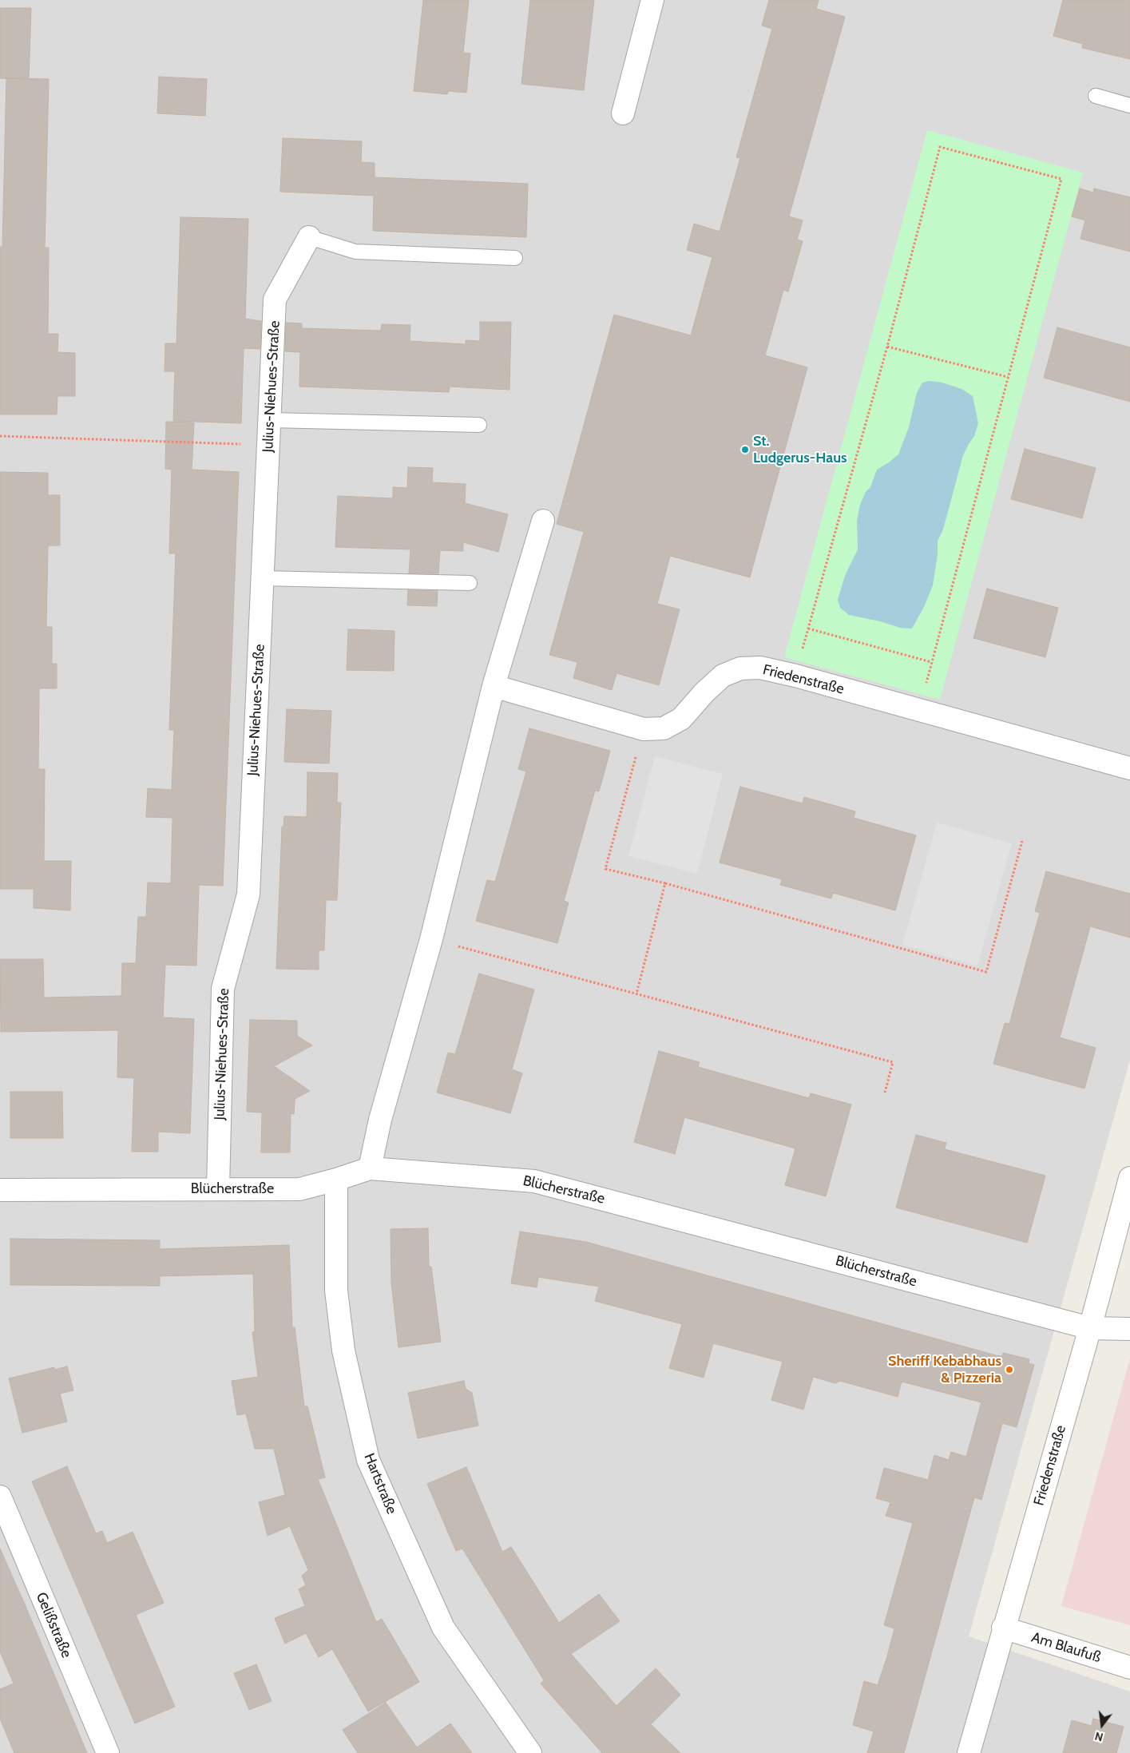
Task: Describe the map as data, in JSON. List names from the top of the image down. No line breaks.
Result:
{"streets":{"street":["Julius-Niehues-Straße","Friedenstraße","Blücherstraße","Hartstraße","Gelißstraße","Am Blaufuß"]},"crossings":[["Julius-Niehues-Straße","Blücherstraße"],["Friedenstraße","Blücherstraße"],["Friedenstraße","Am Blaufuß"],["Blücherstraße","Hartstraße"]],"places":["St. Ludgerus-Haus","Sheriff Kebabhaus & Pizzeria"],"north":"bottom"}
